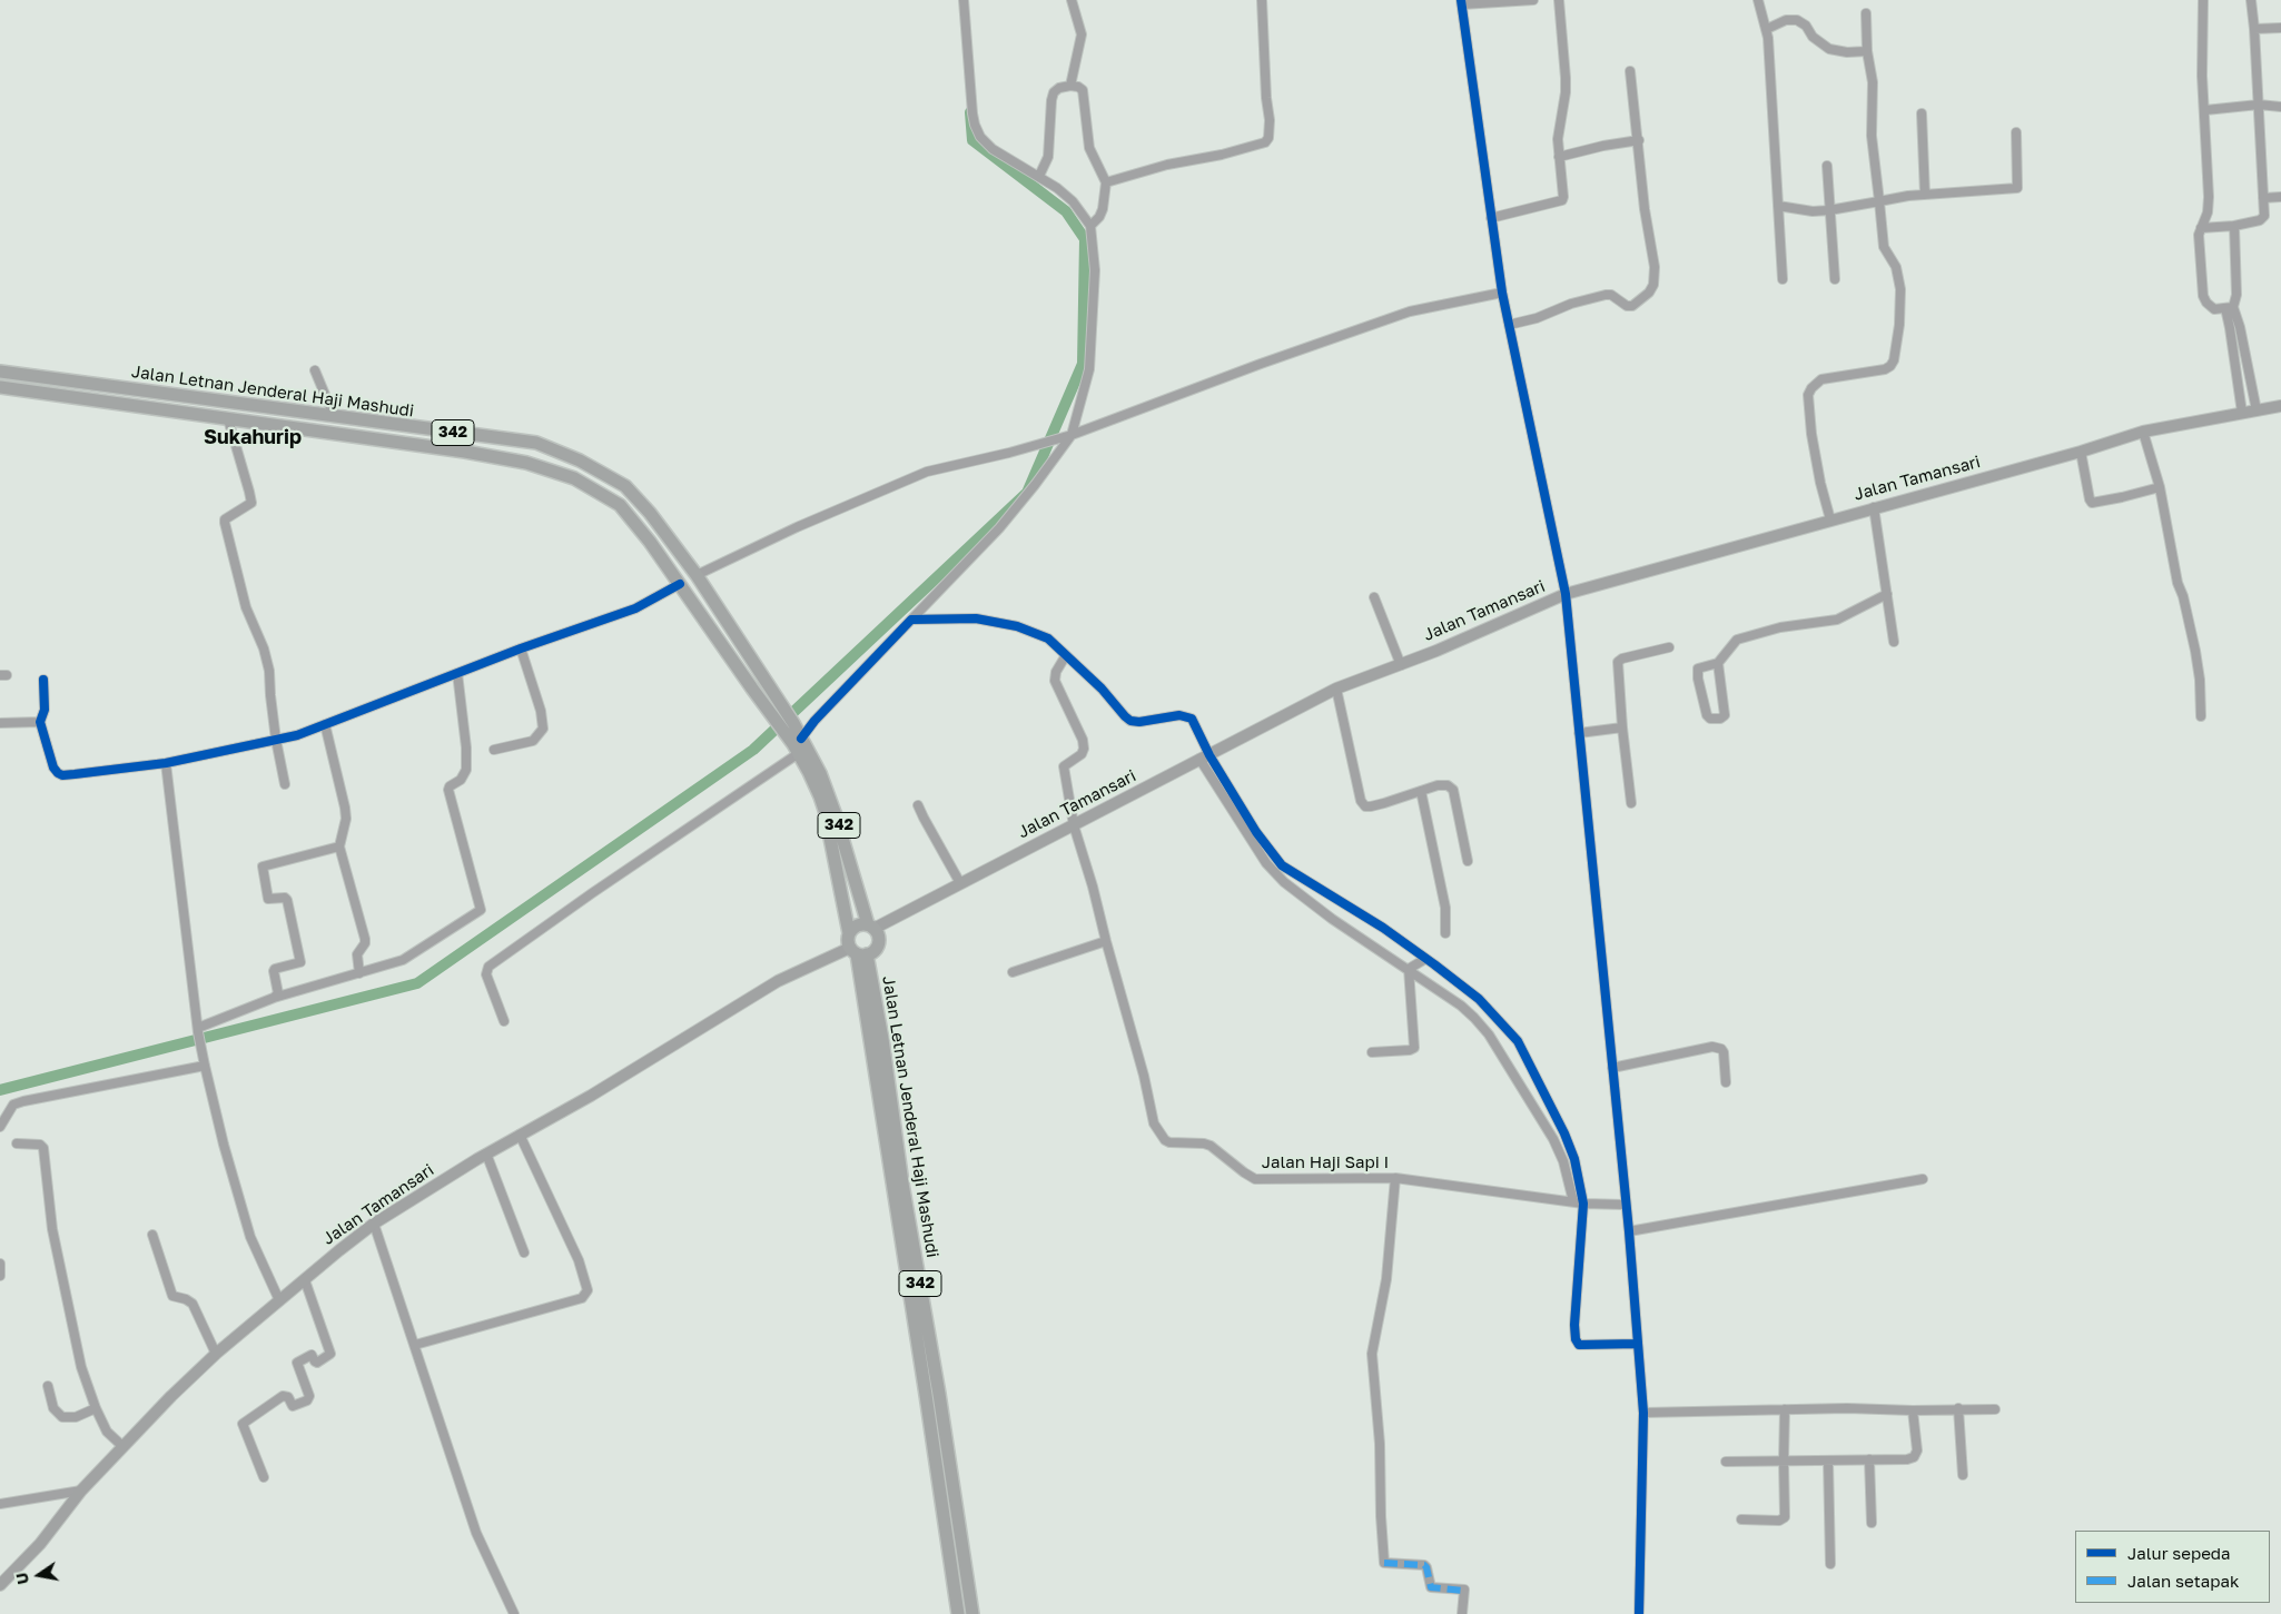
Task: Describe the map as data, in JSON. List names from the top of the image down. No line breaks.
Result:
{"streets":{"main road":["Jalan Letnan Jenderal Haji Mashudi","342","Jalan Tamansari"],"street":["Jalan Haji Sapi I"]},"crossings":[["Jalan Letnan Jenderal Haji Mashudi","Jalan Tamansari"],["Jalan Tamansari","Jalan Haji Sapi I"]],"districts":["Sukahurip"],"legend":["Jalur sepeda","Jalan setapak"],"north":"left"}
